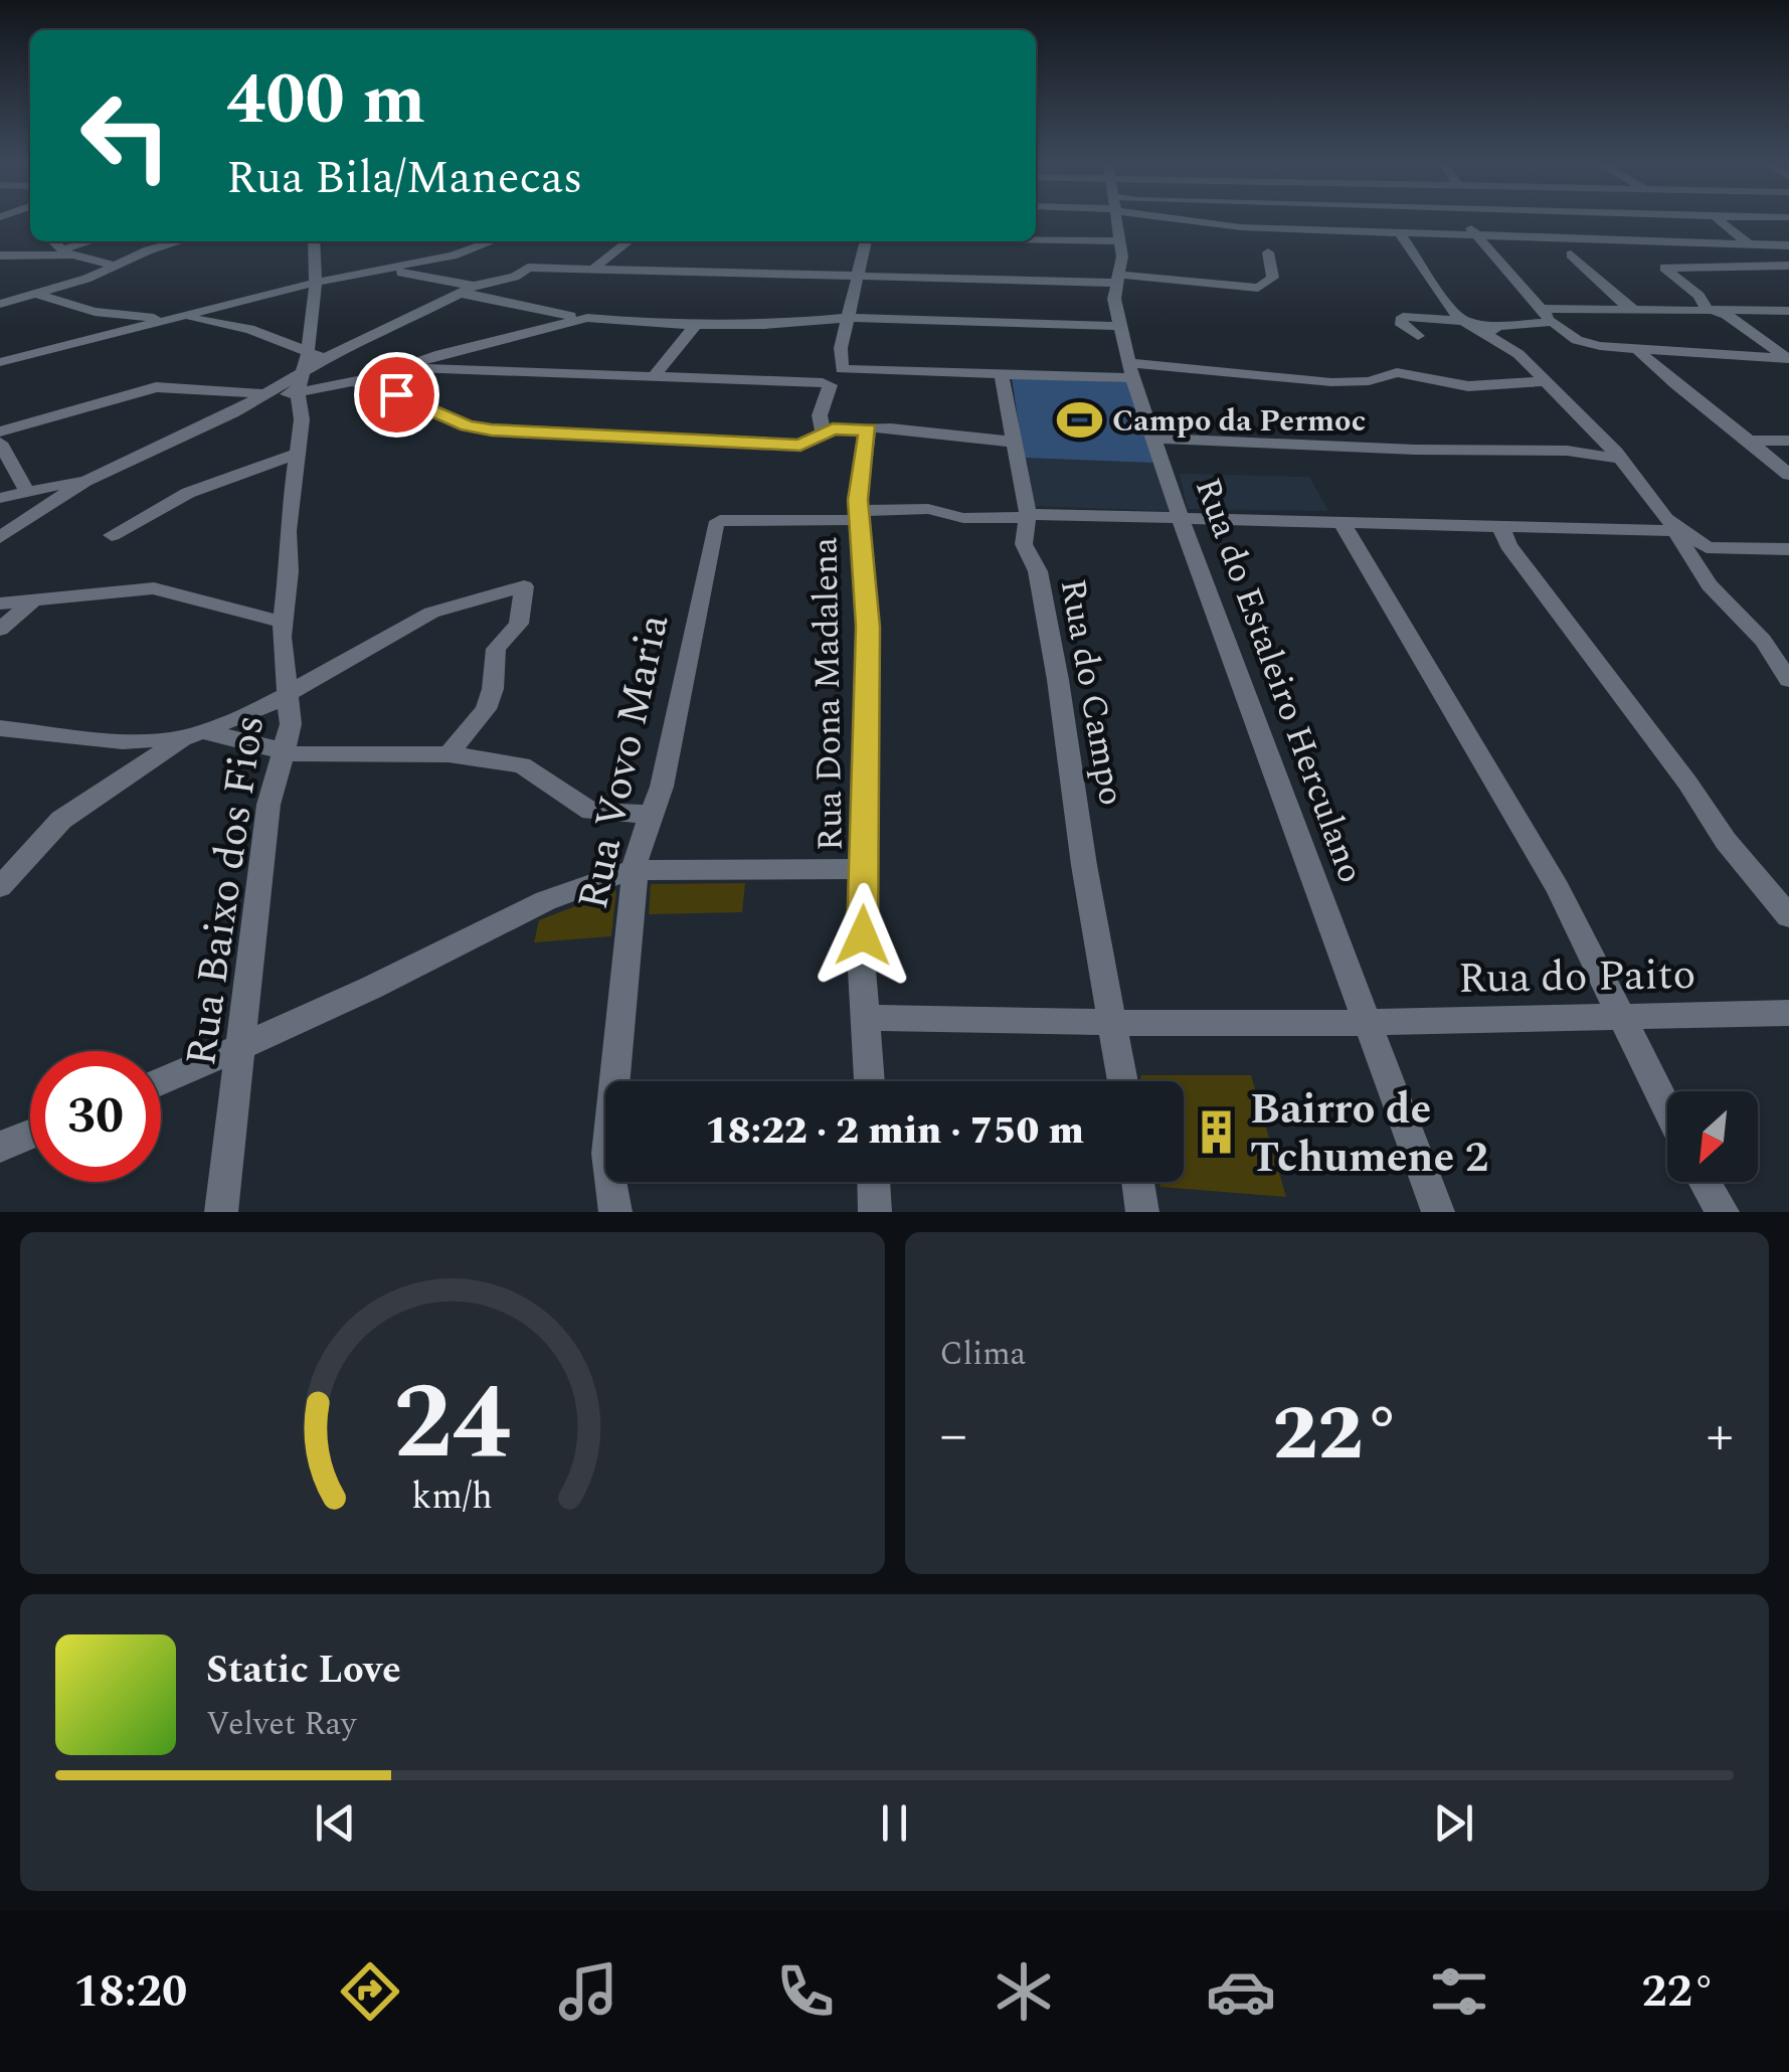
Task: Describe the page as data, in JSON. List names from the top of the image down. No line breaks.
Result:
{"streets":{"street":["Rua do Estaleiro Herculano","Rua do Campo","Rua Dona Madalena","Rua Vovo Maria","Rua Baixo dos Fios","Rua do Paito"]},"crossings":[["Rua do Estaleiro Herculano","Rua do Paito"],["Rua do Campo","Rua do Paito"],["Rua Dona Madalena","Rua Vovo Maria"],["Rua Dona Madalena","Rua do Paito"]],"places":{"sports":["Campo da Permoc"],"building":["Bairro de Tchumene 2"]},"north":"bottom left","page":{"turn":["400 m","Rua Bila/Manecas"],"limit":"30","trip":"18:22 · 2 min · 750 m","tile":"Clima","heat":["−","22°","+"],"song":["Static Love","Velvet Ray"],"tabs":["18:20","22°"],"gauge":["24","km/h"]}}
